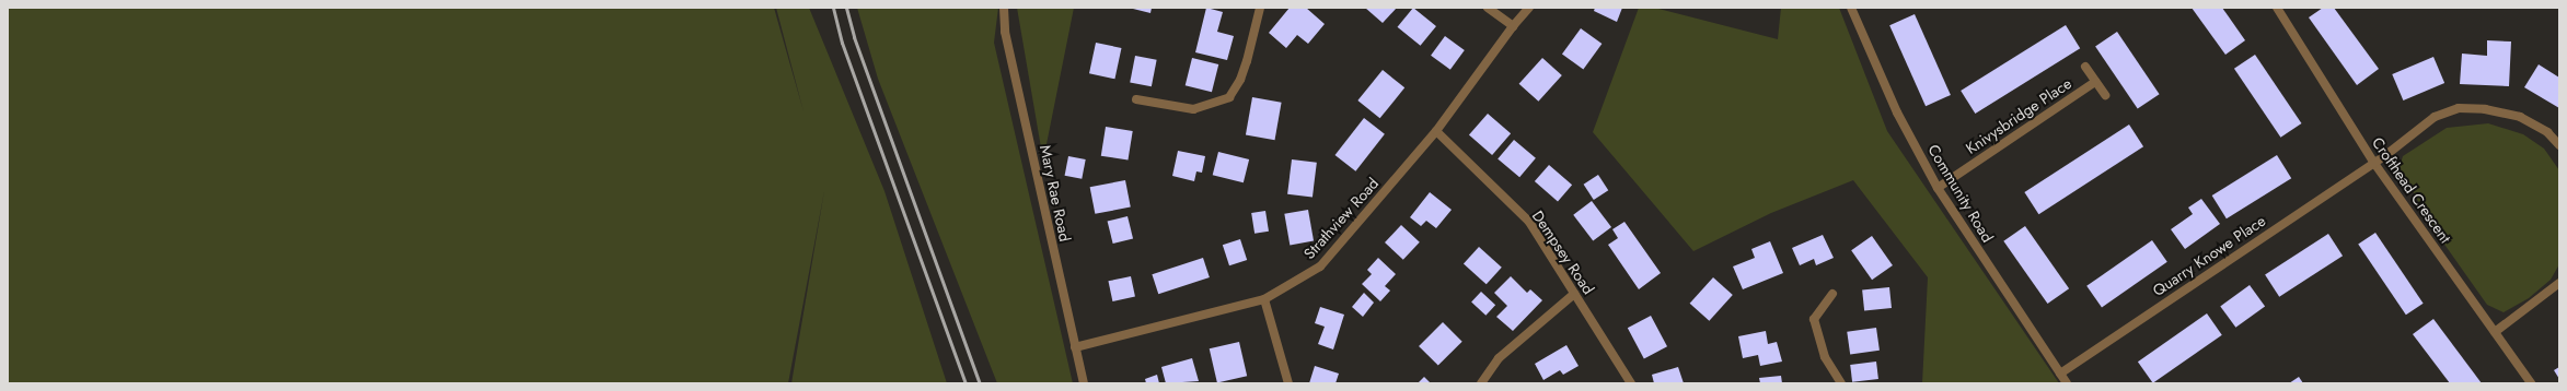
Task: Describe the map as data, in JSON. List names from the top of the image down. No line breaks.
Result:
{"streets":{"street":["Knivysbridge Place","Crofthead Crescent","Mary Rae Road","Community Road","Strathview Road","Dempsey Road","Quarry Knowe Place"]},"crossings":[["Knivysbridge Place","Community Road"],["Crofthead Crescent","Quarry Knowe Place"],["Mary Rae Road","Strathview Road"],["Community Road","Quarry Knowe Place"],["Strathview Road","Dempsey Road"]]}
